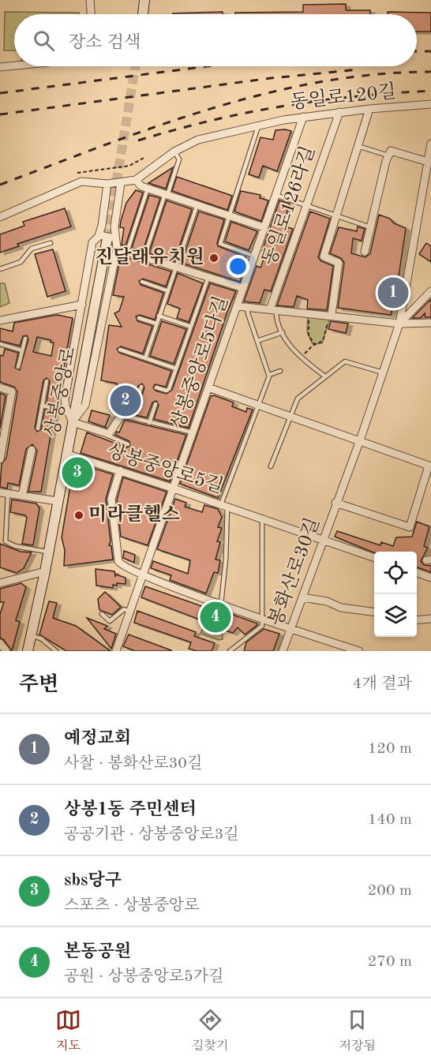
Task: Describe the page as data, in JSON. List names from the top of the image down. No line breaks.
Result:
{"streets":{"main road":["상봉중앙로"],"street":["동일로120길","동일로126라길","상봉중앙로5다길","상봉중앙로5길","봉화산로30길"]},"crossings":[["동일로120길","동일로126라길"],["동일로120길","상봉중앙로5다길"],["상봉중앙로5다길","상봉중앙로5길"],["상봉중앙로","상봉중앙로5길"],["상봉중앙로5길","봉화산로30길"]],"places":["진달래유치원","미라클헬스"],"page":{"search":"장소 검색","pins":["1","2","3","4"],"heading":["주변","4개 결과"],"list":[{"mark":"1","name":"예정교회","note":"사찰 · 봉화산로30길","value":"120 m"},{"mark":"2","name":"상봉1동 주민센터","note":"공공기관 · 상봉중앙로3길","value":"140 m"},{"mark":"3","name":"sbs당구","note":"스포츠 · 상봉중앙로","value":"200 m"},{"mark":"4","name":"본동공원","note":"공원 · 상봉중앙로5가길","value":"270 m"}],"nav":["지도","길찾기","저장됨"]}}
